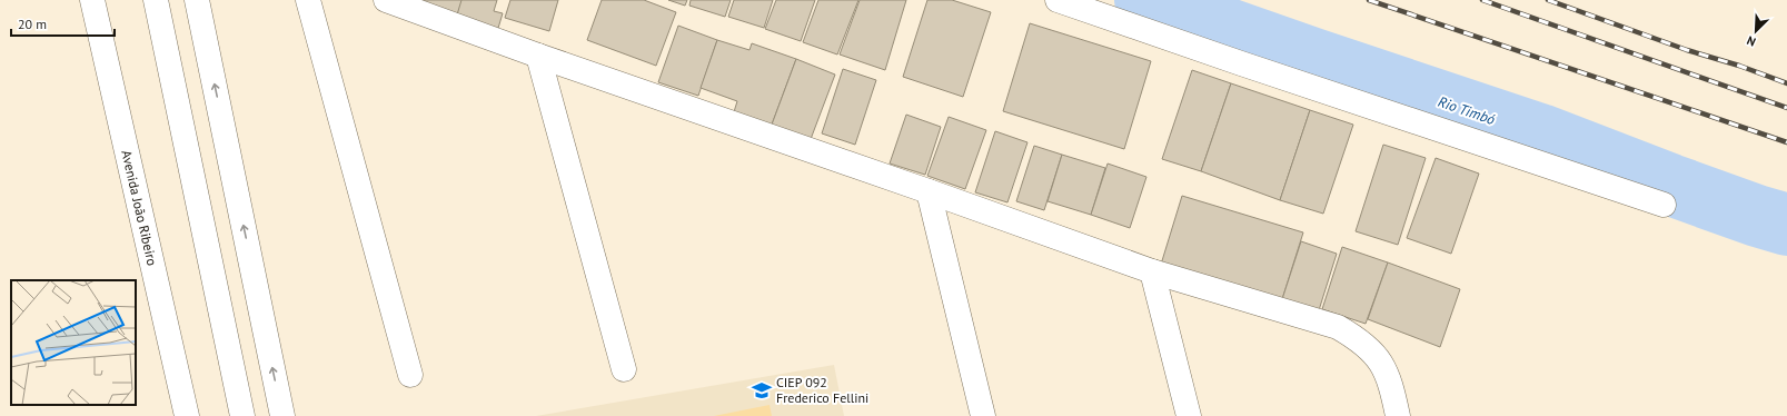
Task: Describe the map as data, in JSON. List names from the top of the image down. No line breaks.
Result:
{"streets":{"street":["Avenida João Ribeiro"]},"water":["Rio Timbó"],"places":{"school or university":["CIEP 092 Frederico Fellini"]},"scale_bar":"20 m","north":"bottom left"}
